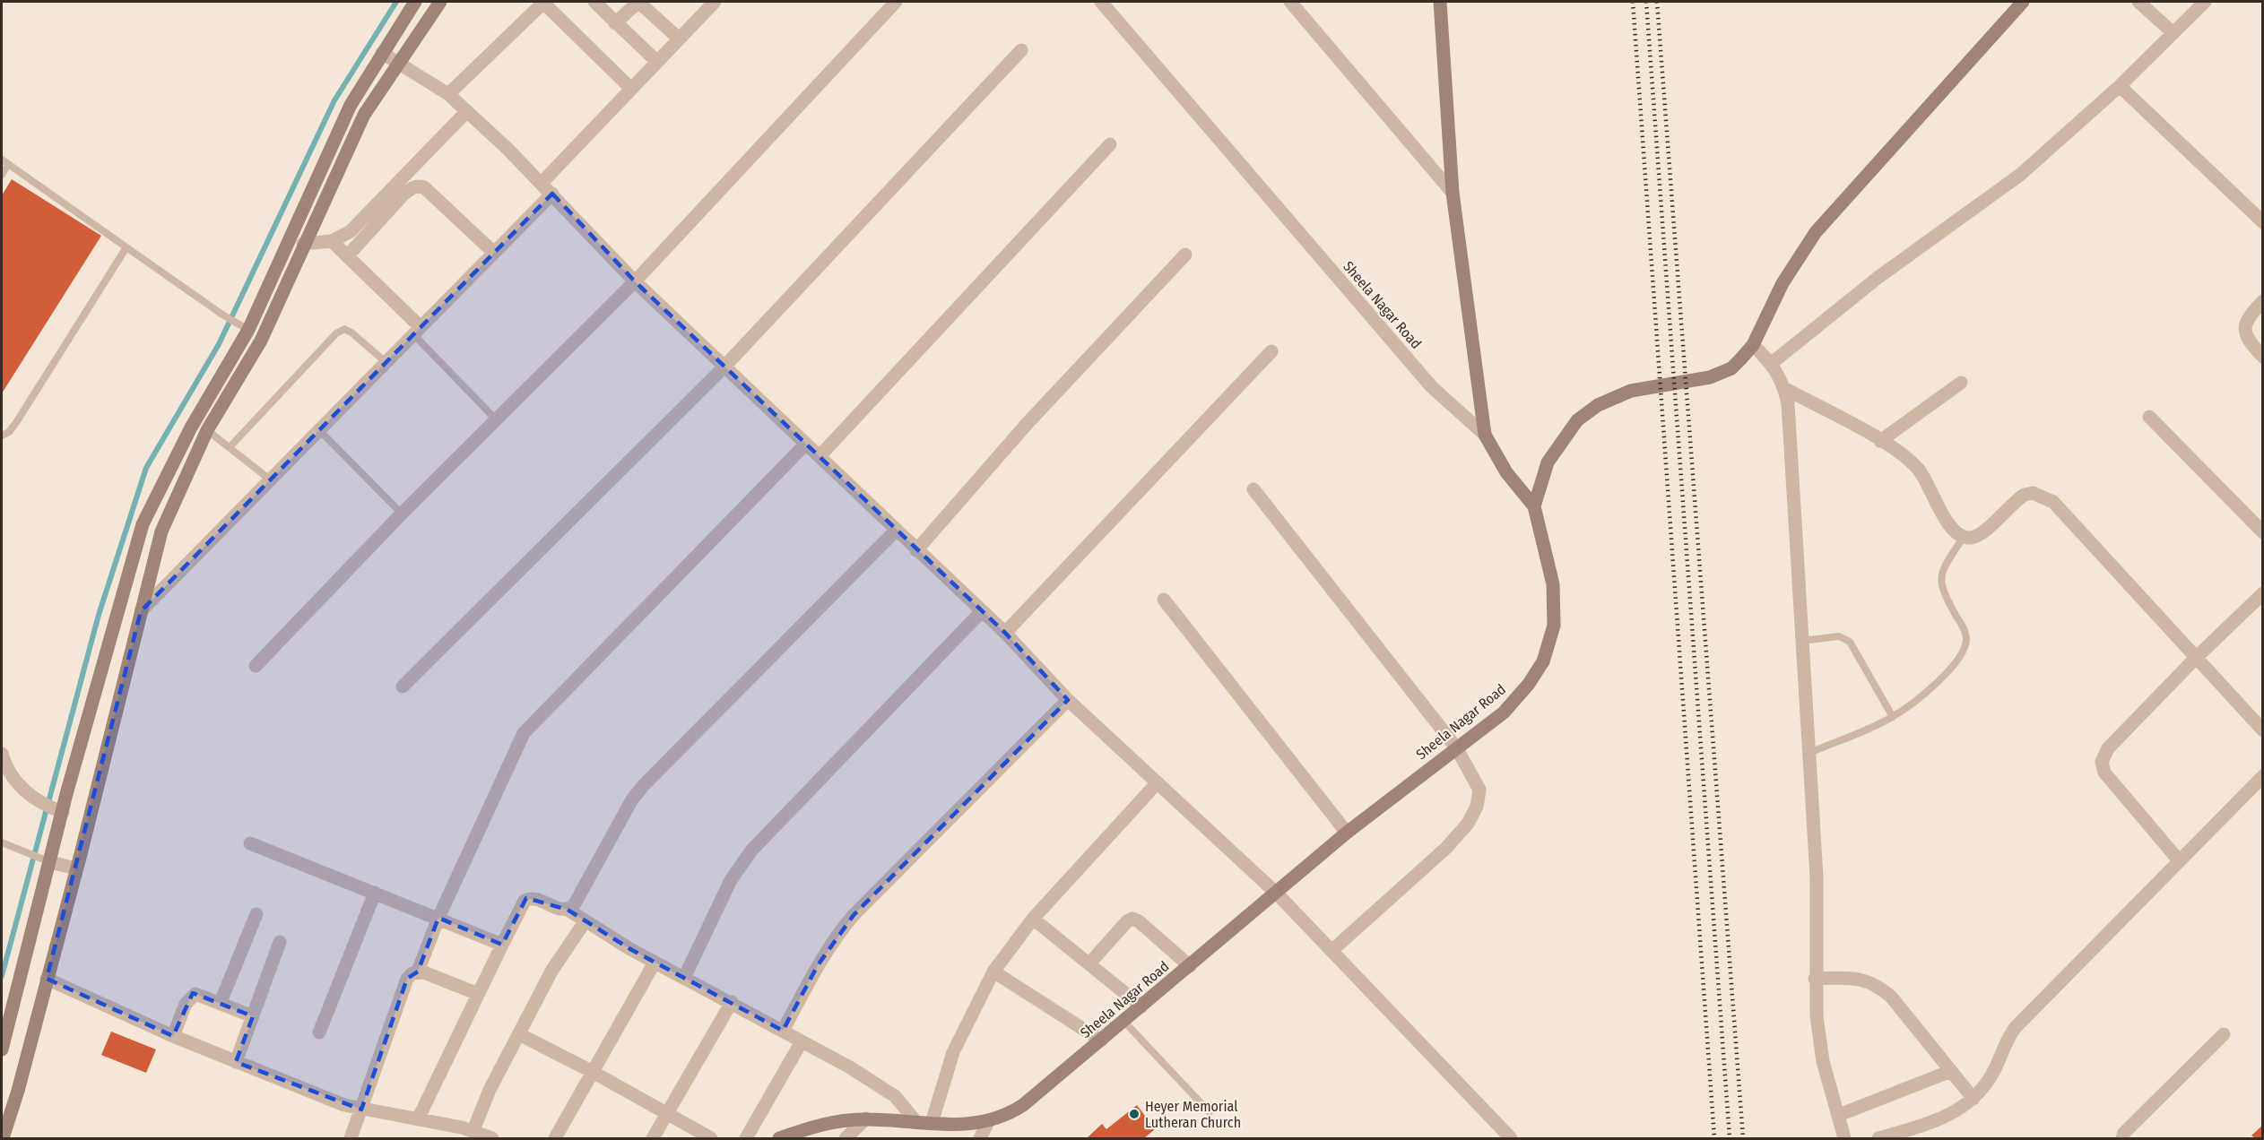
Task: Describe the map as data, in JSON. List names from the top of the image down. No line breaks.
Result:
{"streets":{"street":["Sheela Nagar Road"]},"places":["Heyer Memorial Lutheran Church"]}
